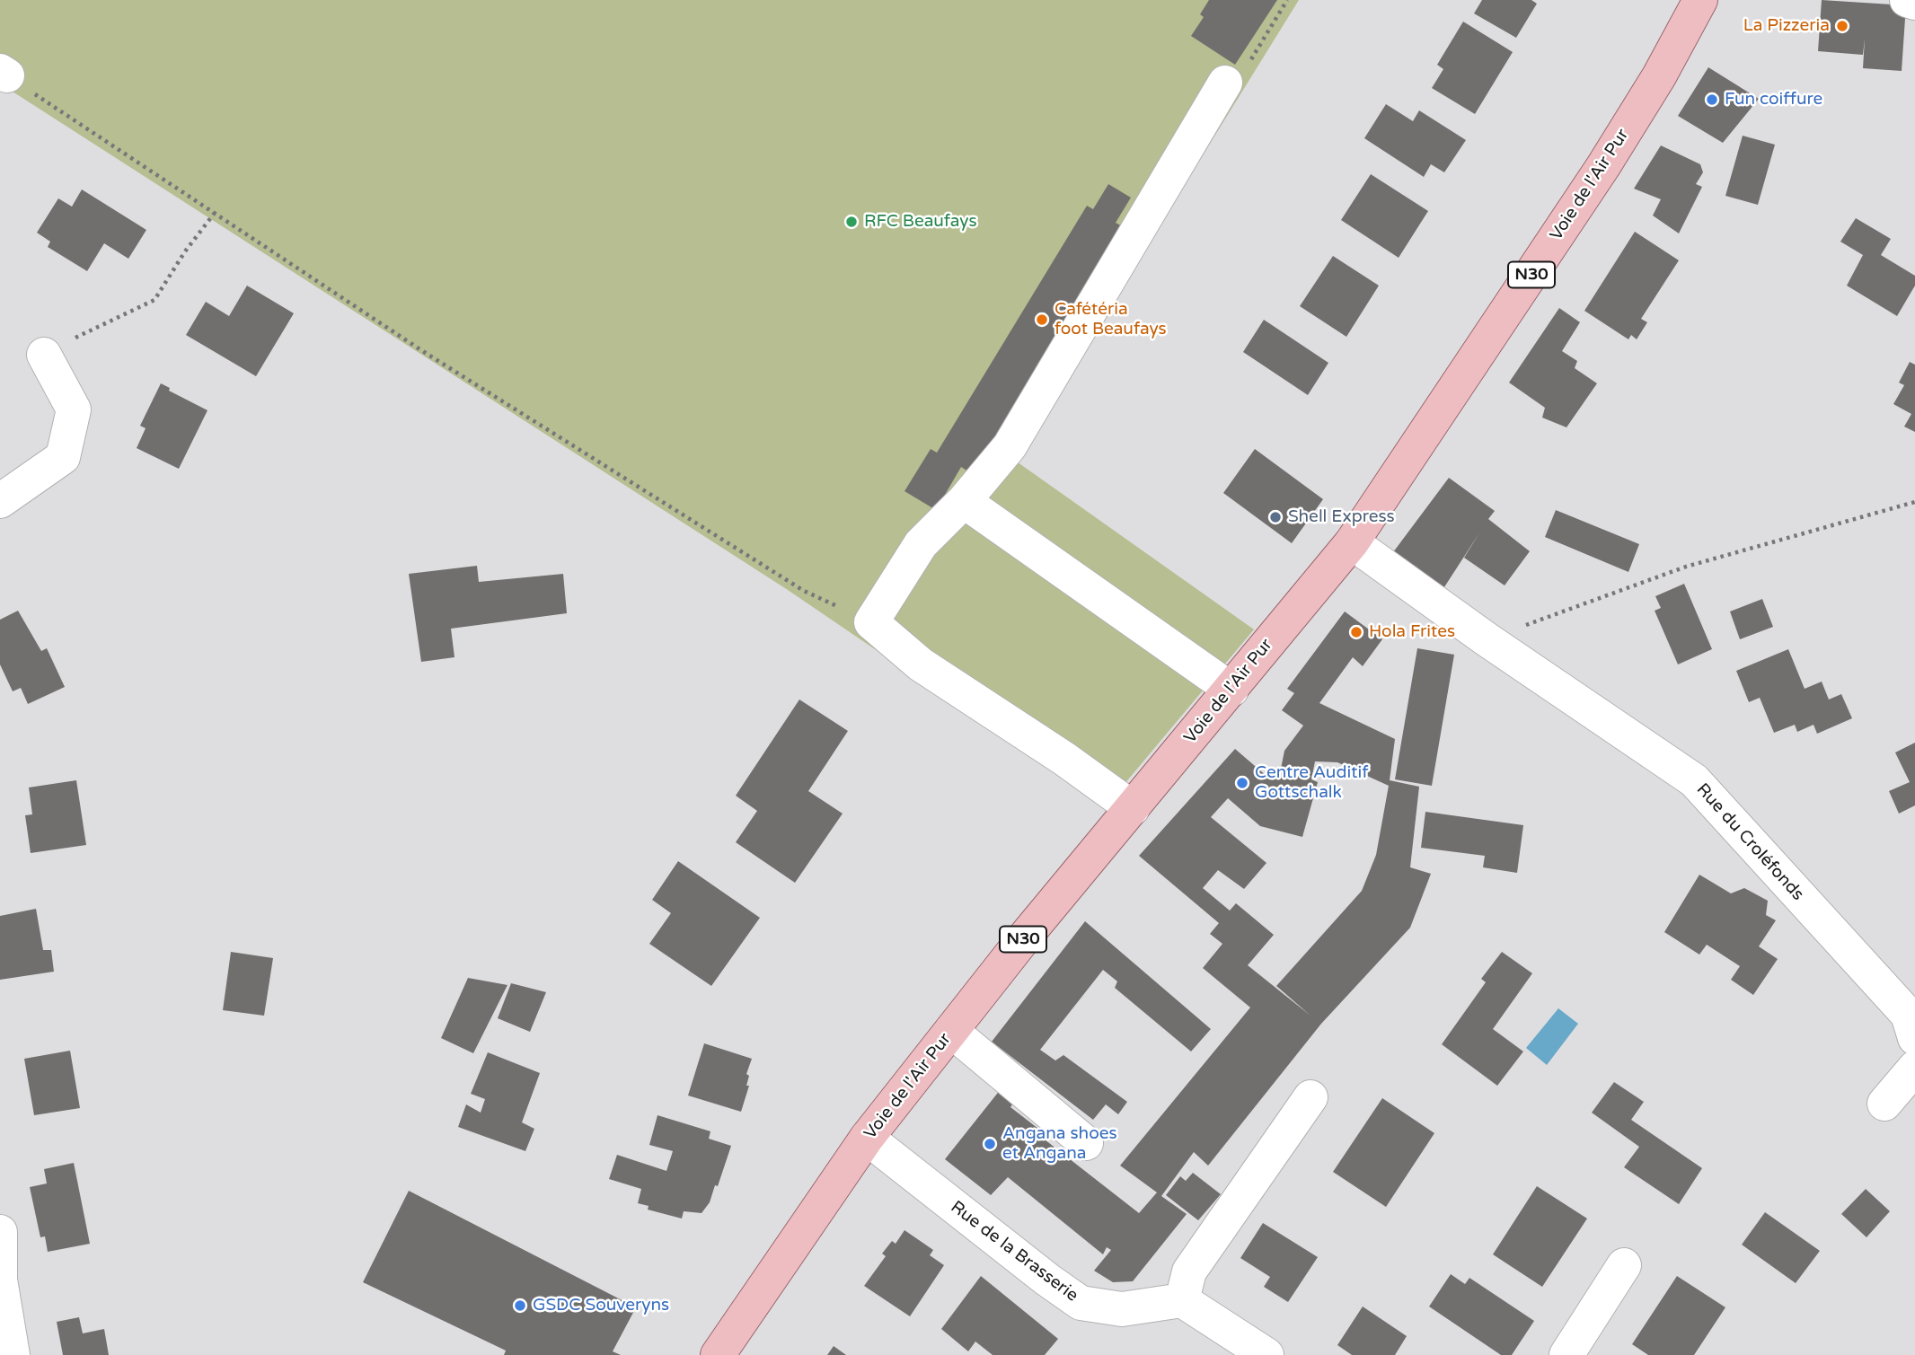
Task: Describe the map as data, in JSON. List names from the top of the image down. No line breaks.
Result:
{"streets":{"main road":["Voie de l'Air Pur","N30"],"street":["Rue du Croléfonds","Rue de la Brasserie"]},"crossings":[["Voie de l'Air Pur","Rue du Croléfonds"],["Voie de l'Air Pur","Rue de la Brasserie"]],"places":["La Pizzeria","Fun coiffure","RFC Beaufays","Cafétéria foot Beaufays","Shell Express","Hola Frites","Centre Auditif Gottschalk","Angana shoes et Angana","GSDC Souveryns"]}
